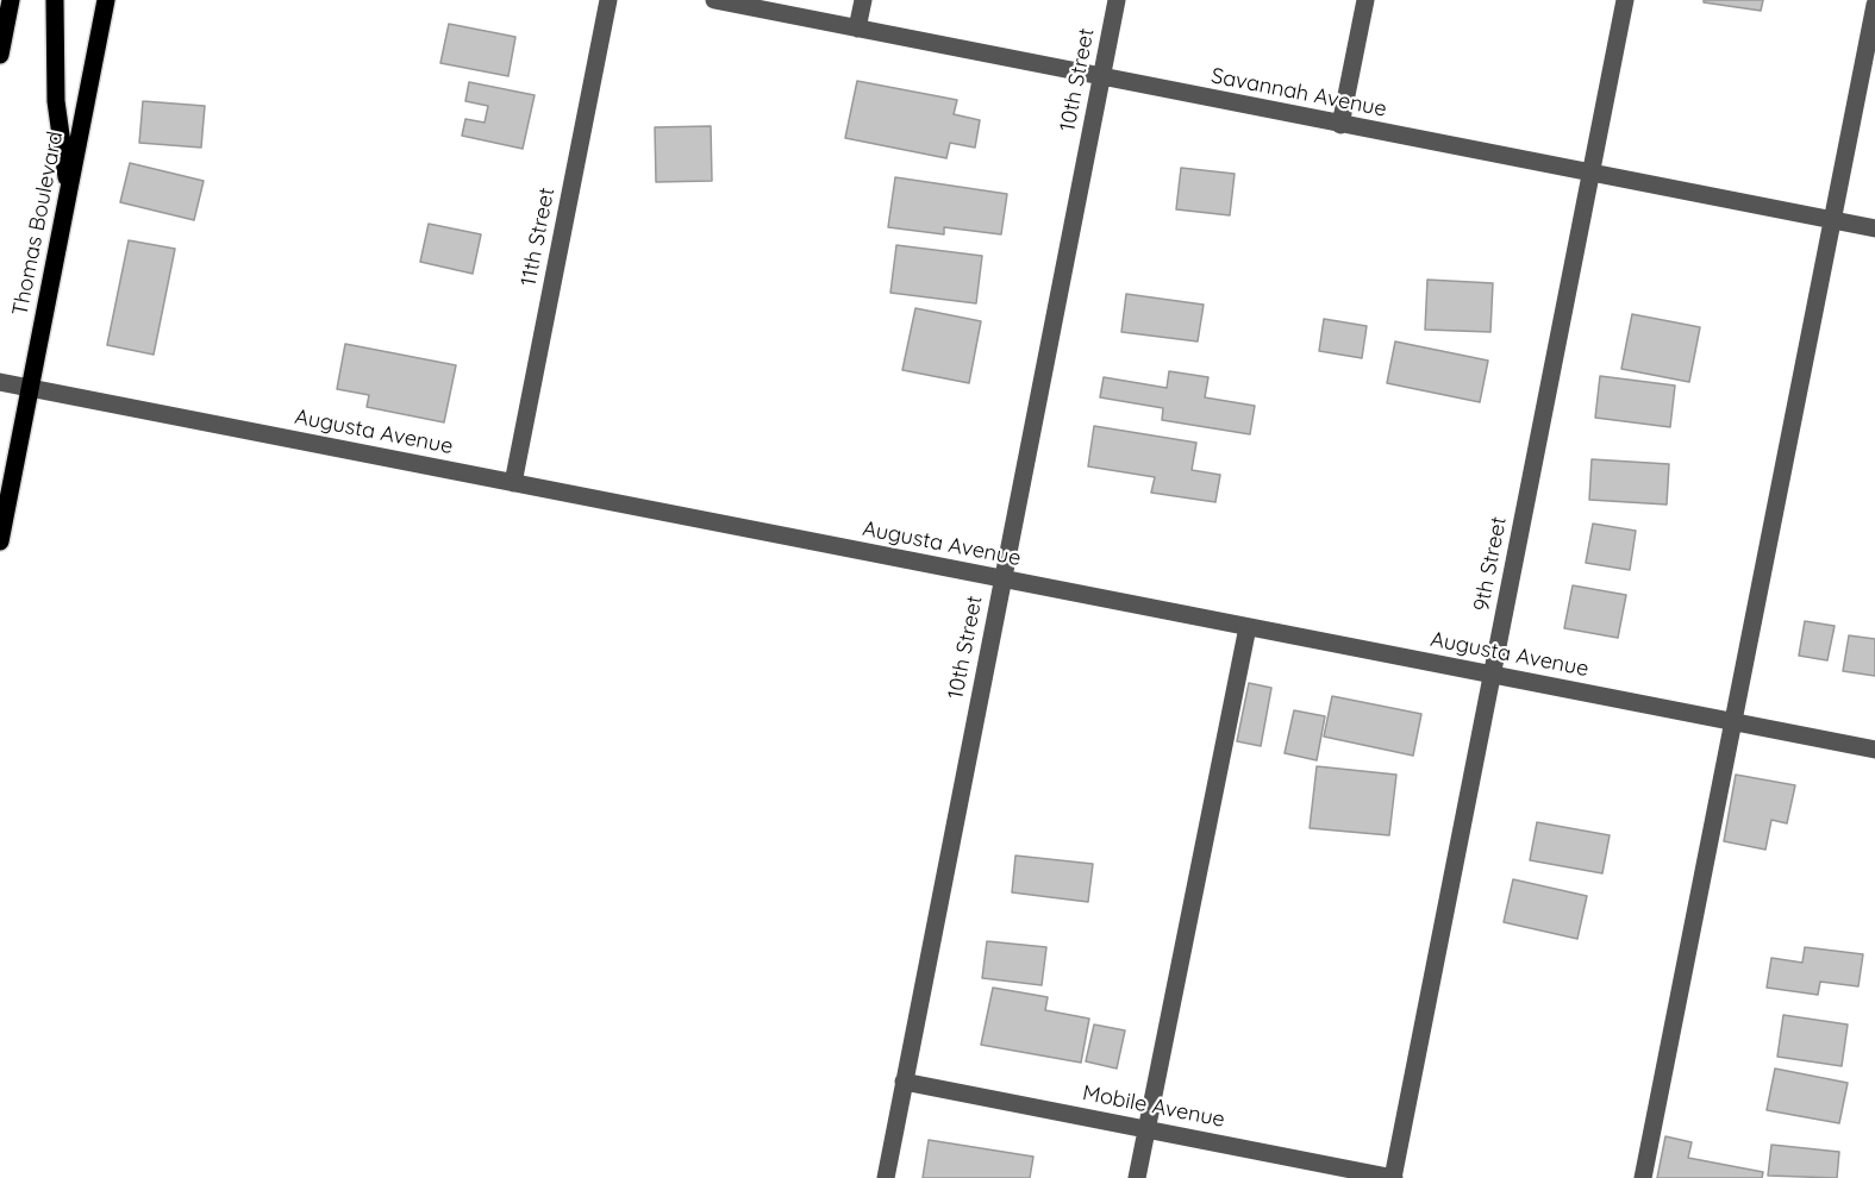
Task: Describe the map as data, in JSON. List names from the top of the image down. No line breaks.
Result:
{"streets":{"main road":["Thomas Boulevard"],"street":["10th Street","Savannah Avenue","11th Street","Augusta Avenue","9th Street","Mobile Avenue"]},"crossings":[["10th Street","Savannah Avenue"],["10th Street","Augusta Avenue"],["10th Street","Mobile Avenue"],["Savannah Avenue","9th Street"],["Thomas Boulevard","Augusta Avenue"],["11th Street","Augusta Avenue"],["Augusta Avenue","9th Street"],["9th Street","Mobile Avenue"]]}
